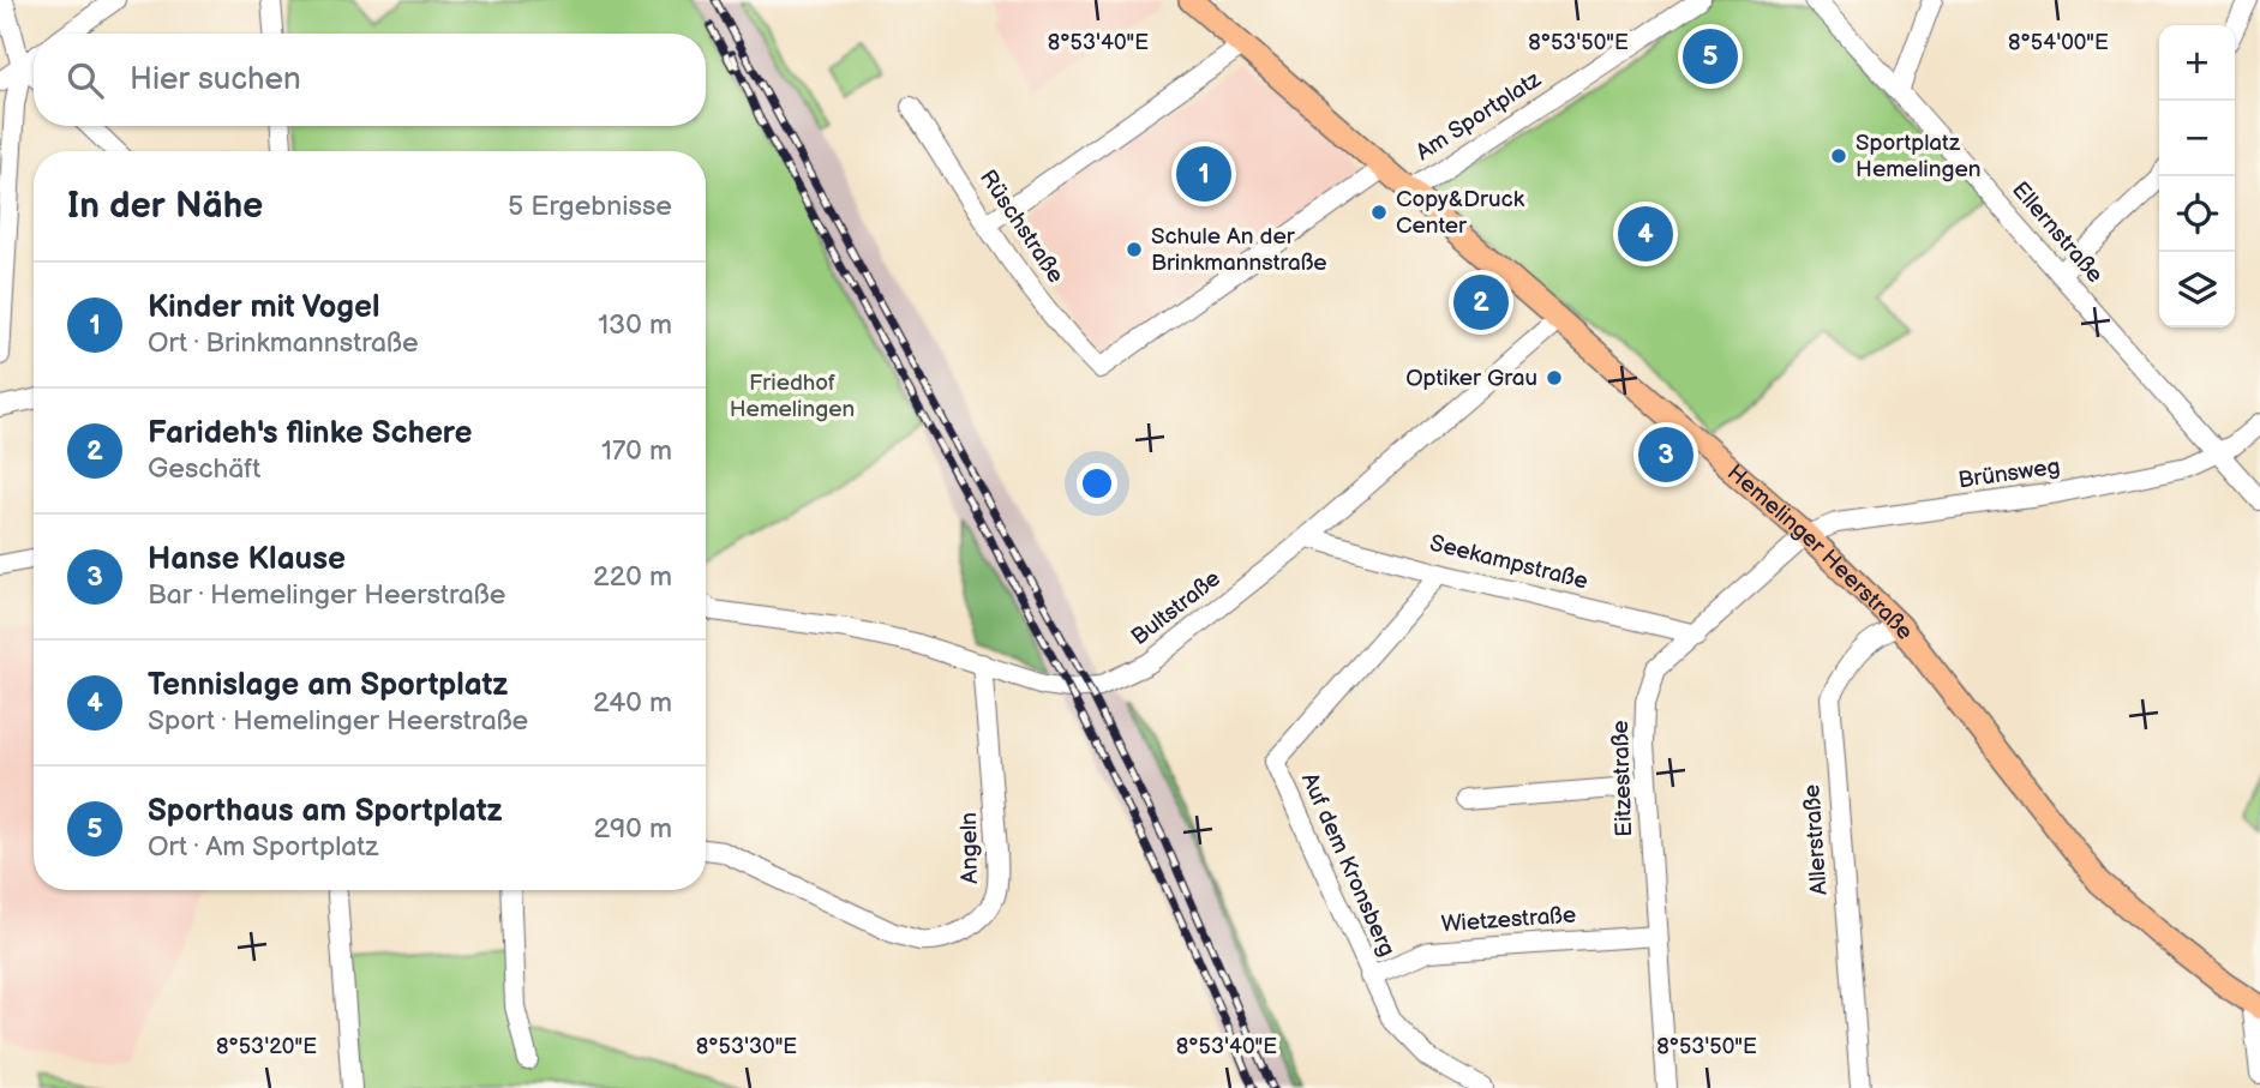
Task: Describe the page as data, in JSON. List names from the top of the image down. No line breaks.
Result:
{"streets":{"main road":["Hemelinger Heerstraße"],"street":["Am Sportplatz","Rüschstraße","Ellernstraße","Brünsweg","Seekampstraße","Bultstraße","Eitzestraße","Allerstraße","Angeln","Auf dem Kronsberg","Wietzestraße"]},"crossings":[["Am Sportplatz","Hemelinger Heerstraße"],["Rüschstraße","Hemelinger Heerstraße"],["Ellernstraße","Brünsweg"],["Brünsweg","Hemelinger Heerstraße"],["Brünsweg","Eitzestraße"],["Hemelinger Heerstraße","Bultstraße"],["Hemelinger Heerstraße","Eitzestraße"],["Hemelinger Heerstraße","Allerstraße"],["Seekampstraße","Bultstraße"],["Seekampstraße","Eitzestraße"],["Seekampstraße","Auf dem Kronsberg"],["Bultstraße","Angeln"],["Eitzestraße","Wietzestraße"],["Auf dem Kronsberg","Wietzestraße"]],"parks":["Friedhof Hemelingen"],"places":["Sportplatz Hemelingen","Copy&Druck Center","Schule An der Brinkmannstraße","Optiker Grau"],"page":{"pins":["5","1","4","2","3"],"map_buttons":["+","−"],"search":"Hier suchen","heading":["In der Nähe","5 Ergebnisse"],"list":[{"mark":"1","name":"Kinder mit Vogel","note":"Ort · Brinkmannstraße","value":"130 m"},{"mark":"2","name":"Farideh's flinke Schere","note":"Geschäft","value":"170 m"},{"mark":"3","name":"Hanse Klause","note":"Bar · Hemelinger Heerstraße","value":"220 m"},{"mark":"4","name":"Tennislage am Sportplatz","note":"Sport · Hemelinger Heerstraße","value":"240 m"},{"mark":"5","name":"Sporthaus am Sportplatz","note":"Ort · Am Sportplatz","value":"290 m"}]},"coordinates":["8°53'40\"E","8°53'50\"E","8°54'00\"E","8°53'20\"E","8°53'30\"E"]}
